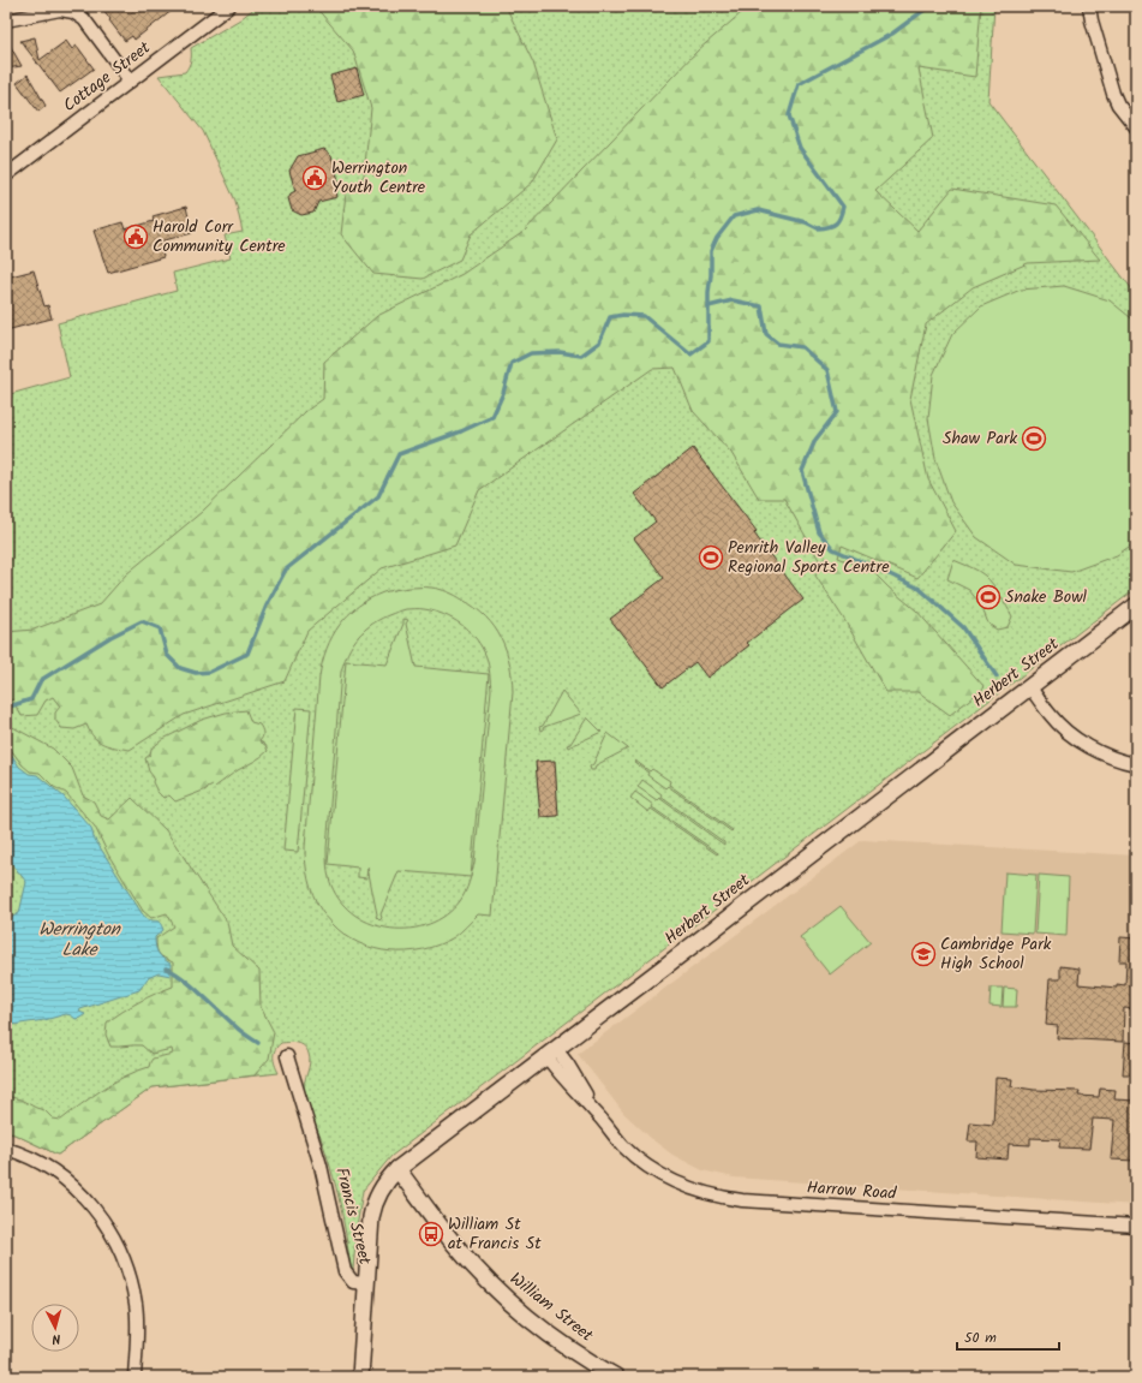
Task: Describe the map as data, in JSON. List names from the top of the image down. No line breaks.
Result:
{"streets":{"street":["Cottage Street","Herbert Street","Harrow Road","Francis Street","William Street"]},"crossings":[["Herbert Street","Harrow Road"],["Herbert Street","Francis Street"],["Herbert Street","William Street"]],"water":["Werrington Lake"],"places":{"public building":["Werrington Youth Centre","Harold Corr Community Centre"],"sports":["Shaw Park","Penrith Valley Regional Sports Centre","Snake Bowl"],"school or university":["Cambridge Park High School"],"bus stop":["William St at Francis St"]},"scale_bar":"50 m","north":"bottom"}
